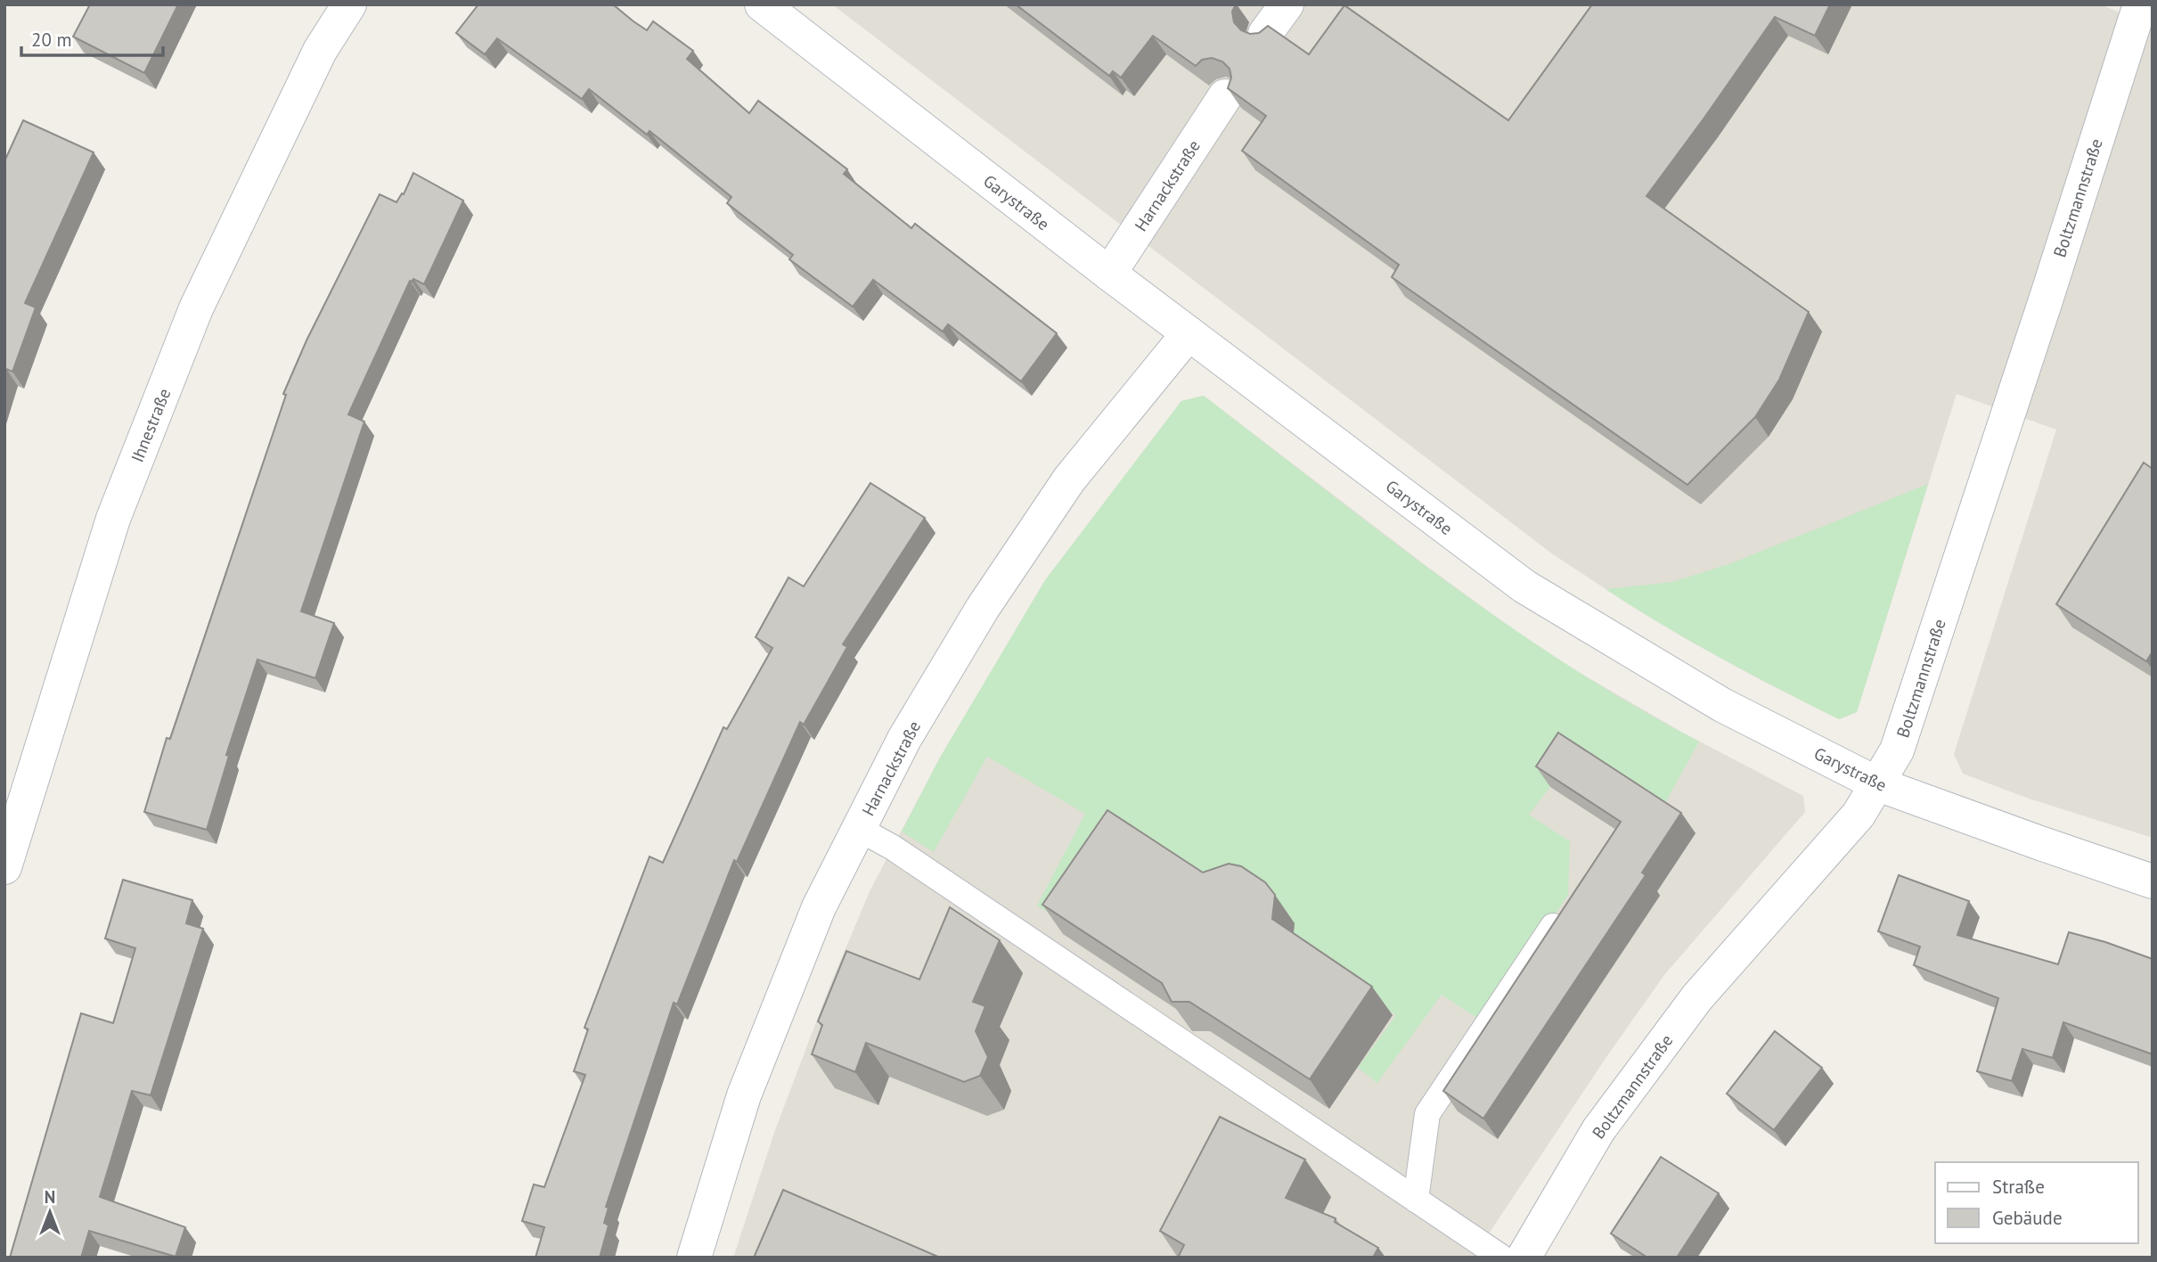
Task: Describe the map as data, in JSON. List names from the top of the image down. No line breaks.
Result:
{"streets":{"street":["Harnackstraße","Boltzmannstraße","Garystraße","Ihnestraße"]},"crossings":[["Harnackstraße","Garystraße"],["Boltzmannstraße","Garystraße"]],"legend":["Straße","Gebäude"],"scale_bar":"20 m","north":"top"}
